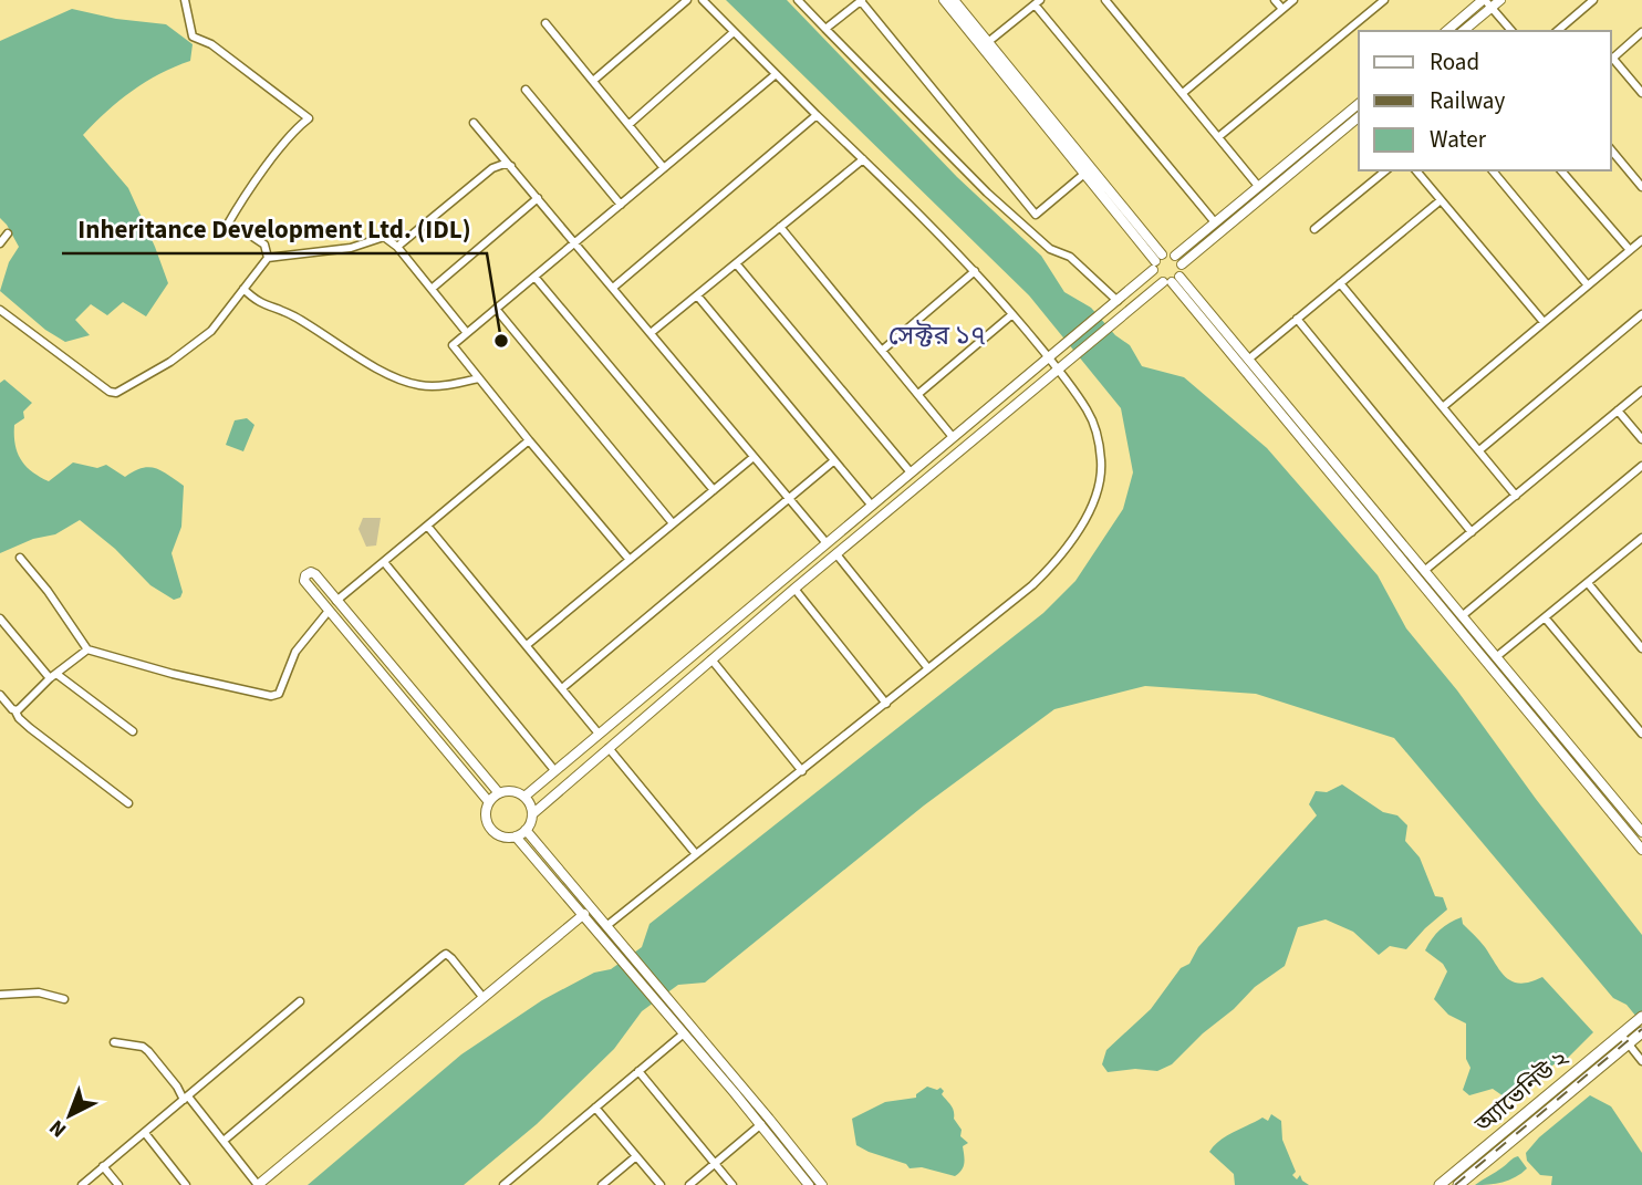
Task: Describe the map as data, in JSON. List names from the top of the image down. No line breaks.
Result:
{"streets":{"main road":["অ্যাভেনিউ ২"]},"districts":["সেক্টর ১৭"],"places":["Inheritance Development Ltd. (IDL)"],"legend":["Road","Railway","Water"],"north":"bottom left"}
